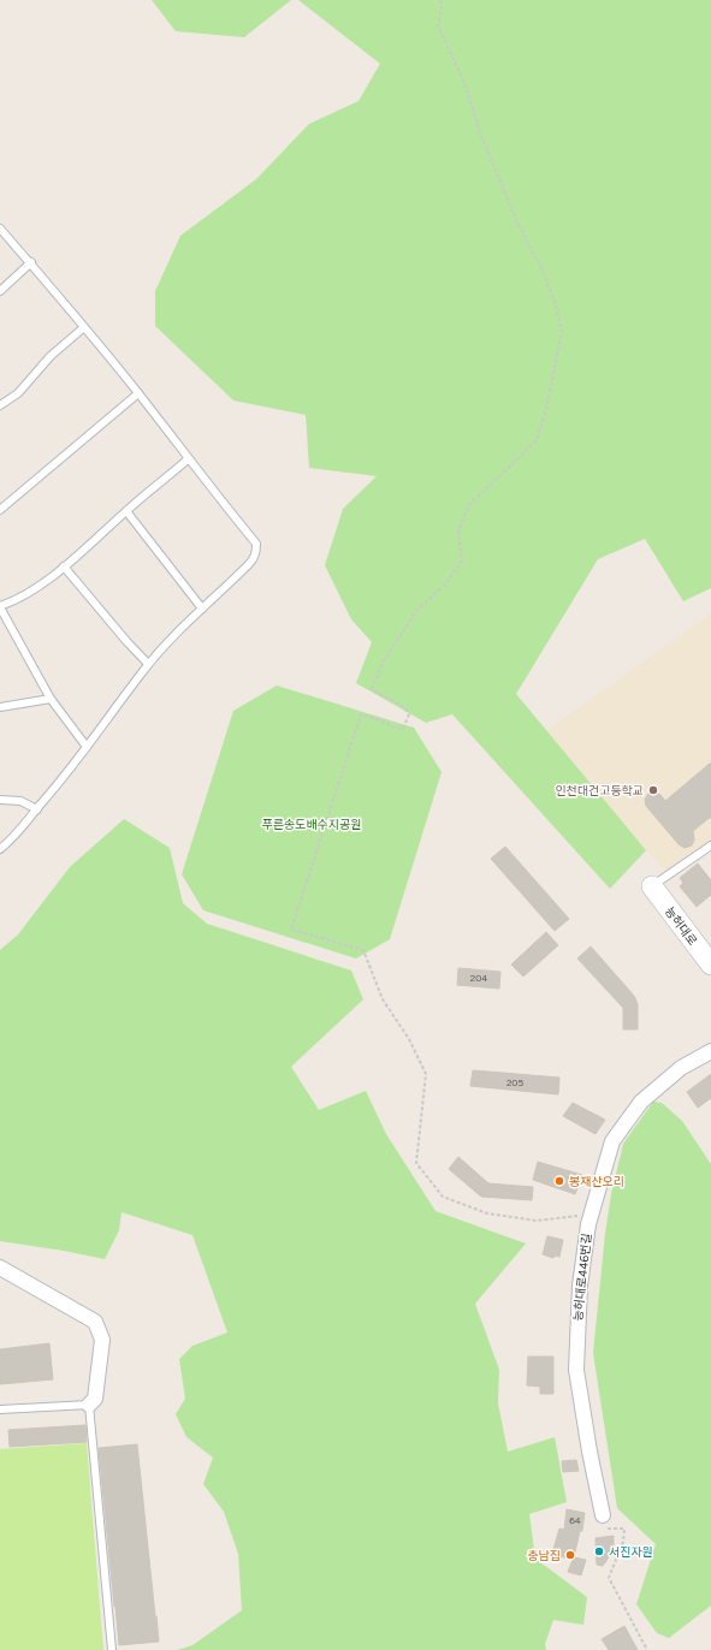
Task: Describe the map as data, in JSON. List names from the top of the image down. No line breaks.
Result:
{"streets":{"main road":["능허대로"],"street":["능허대로446번길"]},"parks":["푸른송도배수지공원"],"places":["인천대건고등학교","봉재산오리","서진자원","충남집"],"house_numbers":["204","205","64"]}
